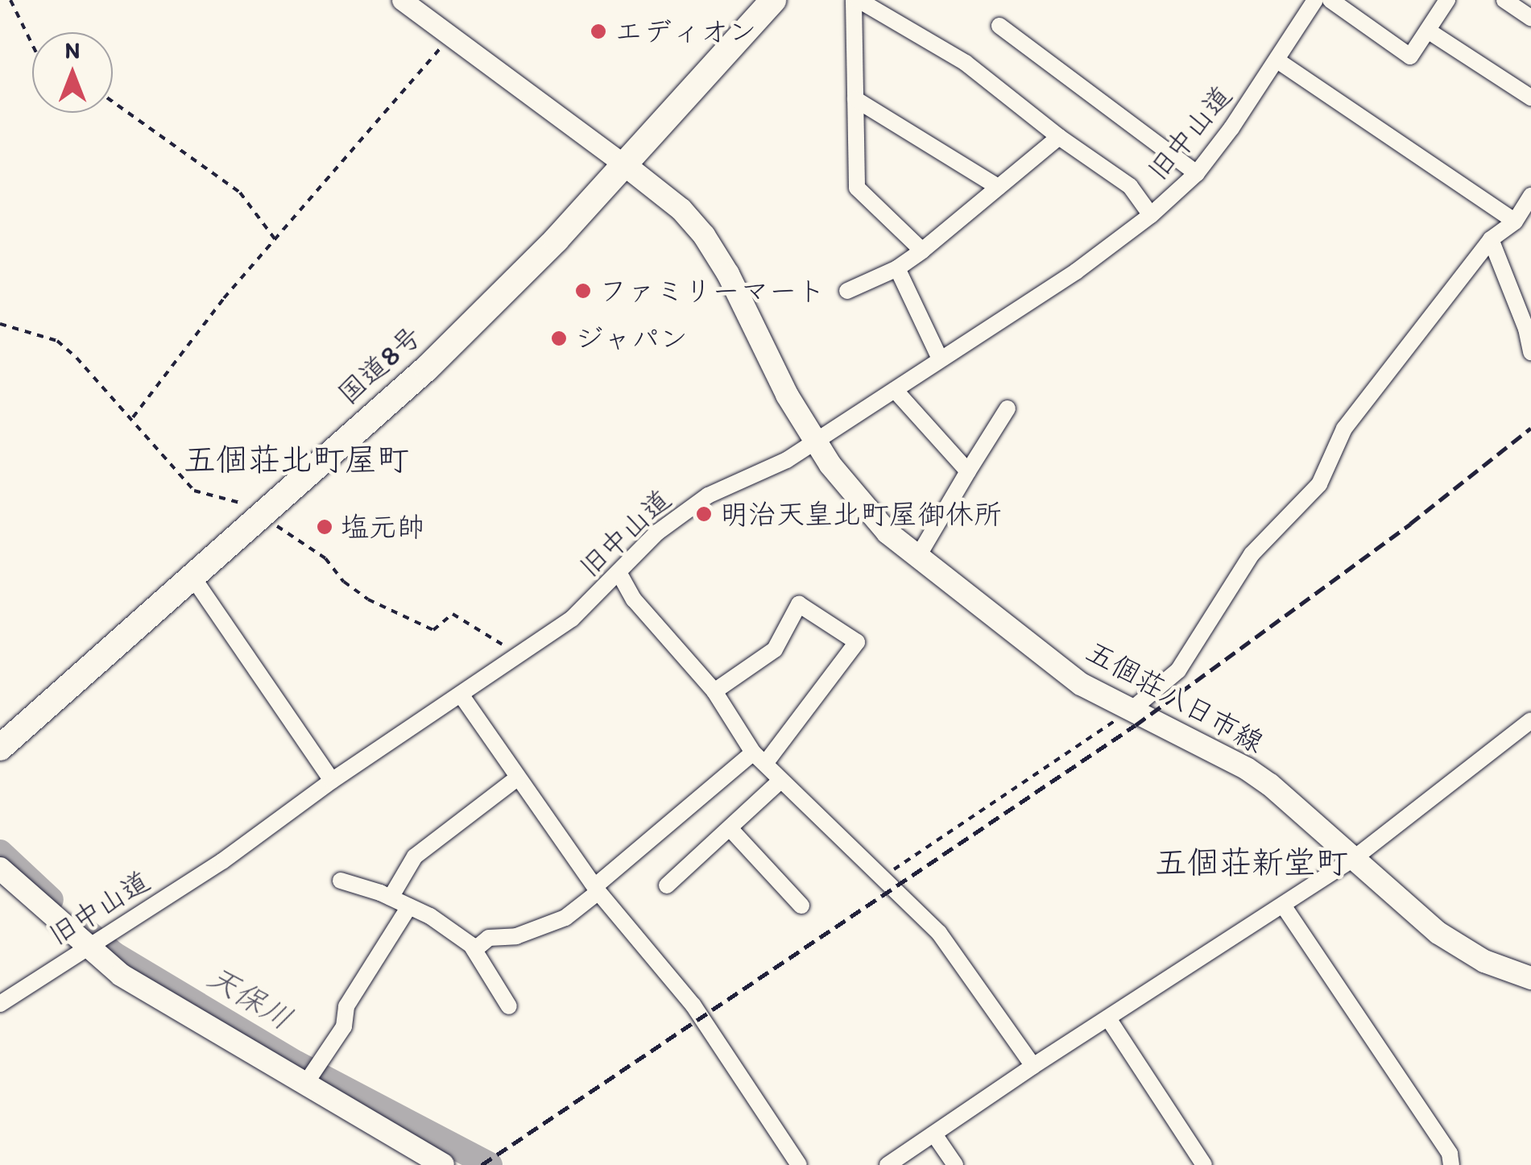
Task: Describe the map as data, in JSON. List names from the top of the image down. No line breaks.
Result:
{"streets":{"highway":["国道8号"],"main road":["五個荘八日市線"],"street":["旧中山道"]},"crossings":[["旧中山道","五個荘八日市線"],["国道8号","五個荘八日市線"]],"districts":["五個荘北町屋町","五個荘新堂町"],"water":["天保川"],"places":["エディオン","ファミリーマート","ジャパン","明治天皇北町屋御休所","塩元帥"],"north":"top"}
